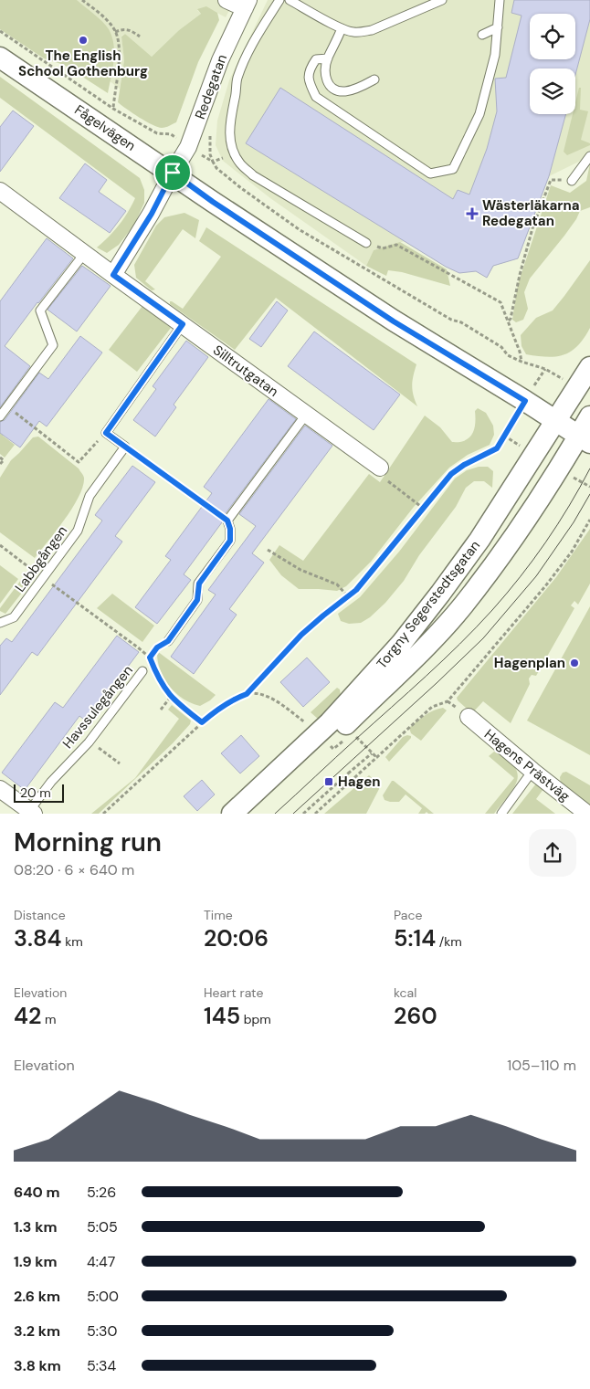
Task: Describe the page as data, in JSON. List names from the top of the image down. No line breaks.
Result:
{"streets":{"street":["Redegatan","Fågelvägen","Silltrutgatan","Torgny Segerstedtsgatan","Hagens Prästväg"],"lane":["Labbgången","Havssulegången"]},"crossings":[["Redegatan","Fågelvägen"],["Fågelvägen","Torgny Segerstedtsgatan"]],"places":{"other":["The English School Gothenburg","Hagenplan"],"health":["Wästerläkarna Redegatan"],"transit":["Hagen"]},"scale_bar":"20 m","page":{"scale":"20 m","heading":["Morning run","08:20 · 6 × 640 m"],"stats":[["Distance","3.84 km"],["Time","20:06"],["Pace","5:14 /km"],["Elevation","42 m"],["Heart rate","145 bpm"],["kcal","260"]],"chart":["Elevation","105–110 m"],"list":[{"name":"640 m","note":"5:26"},{"name":"1.3 km","note":"5:05"},{"name":"1.9 km","note":"4:47"},{"name":"2.6 km","note":"5:00"},{"name":"3.2 km","note":"5:30"},{"name":"3.8 km","note":"5:34"}]}}
